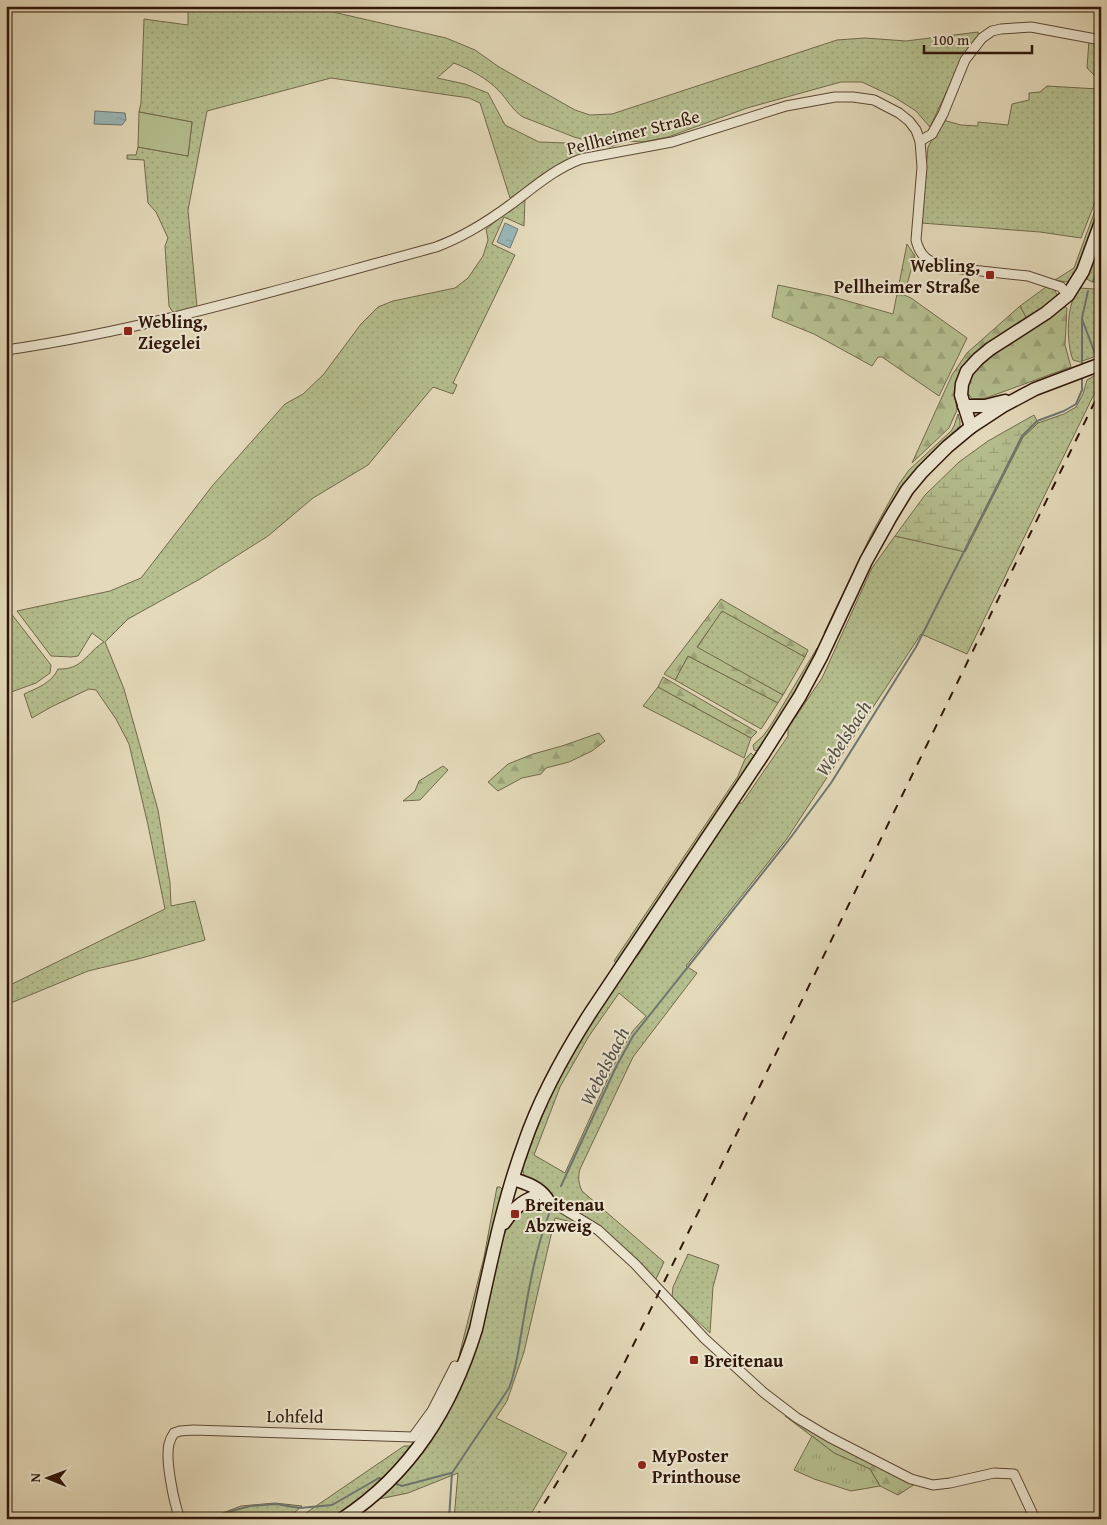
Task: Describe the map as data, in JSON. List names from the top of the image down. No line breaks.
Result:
{"streets":{"street":["Pellheimer Straße","Lohfeld"]},"water":["Webelsbach"],"places":{"transit":["Webling, Pellheimer Straße","Webling, Ziegelei","Breitenau Abzweig","Breitenau"],"other":["MyPoster Printhouse"]},"scale_bar":"100 m","north":"left"}
